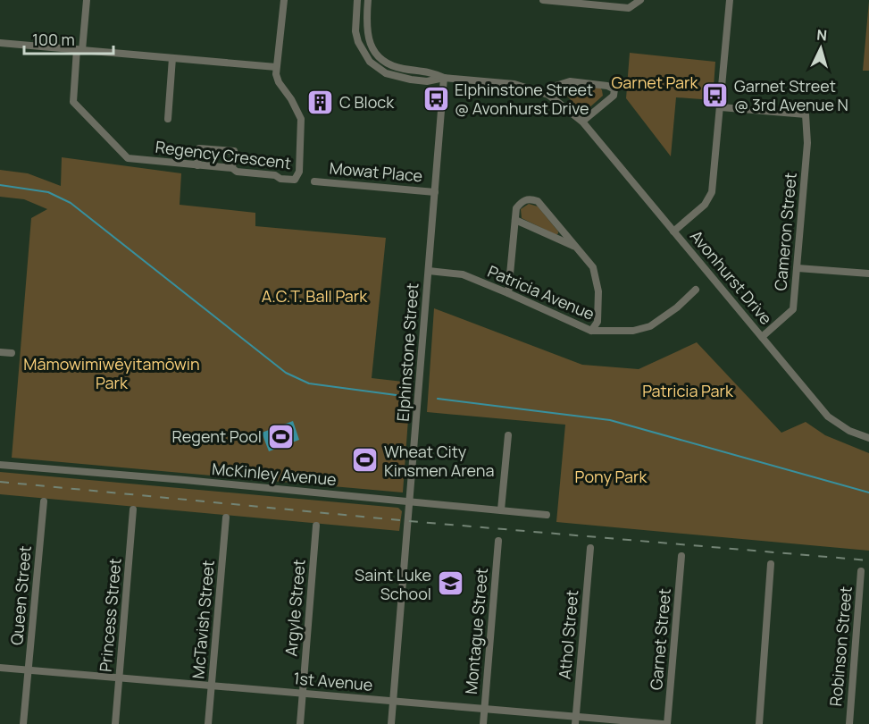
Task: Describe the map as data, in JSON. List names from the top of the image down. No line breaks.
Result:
{"streets":{"street":["Regency Crescent","Mowat Place","Cameron Street","Avonhurst Drive","Patricia Avenue","Elphinstone Street","McKinley Avenue","Queen Street","Argyle Street","Princess Street","McTavish Street","Montague Street","Athol Street","Garnet Street","Robinson Street","1st Avenue"]},"crossings":[["Mowat Place","Elphinstone Street"],["Cameron Street","Avonhurst Drive"],["Avonhurst Drive","Elphinstone Street"],["Patricia Avenue","Elphinstone Street"],["Elphinstone Street","McKinley Avenue"],["Elphinstone Street","1st Avenue"],["Queen Street","1st Avenue"],["Argyle Street","1st Avenue"],["Princess Street","1st Avenue"],["McTavish Street","1st Avenue"],["Montague Street","1st Avenue"],["Athol Street","1st Avenue"]],"parks":["Garnet Park","A.C.T. Ball Park","Māmowimīwēyitamōwin Park","Patricia Park","Pony Park"],"places":{"bus stop":["Garnet Street @ 3rd Avenue N","Elphinstone Street @ Avonhurst Drive"],"building":["C Block"],"sports":["Regent Pool","Wheat City Kinsmen Arena"],"school or university":["Saint Luke School"]},"scale_bar":"100 m","north":"top"}
